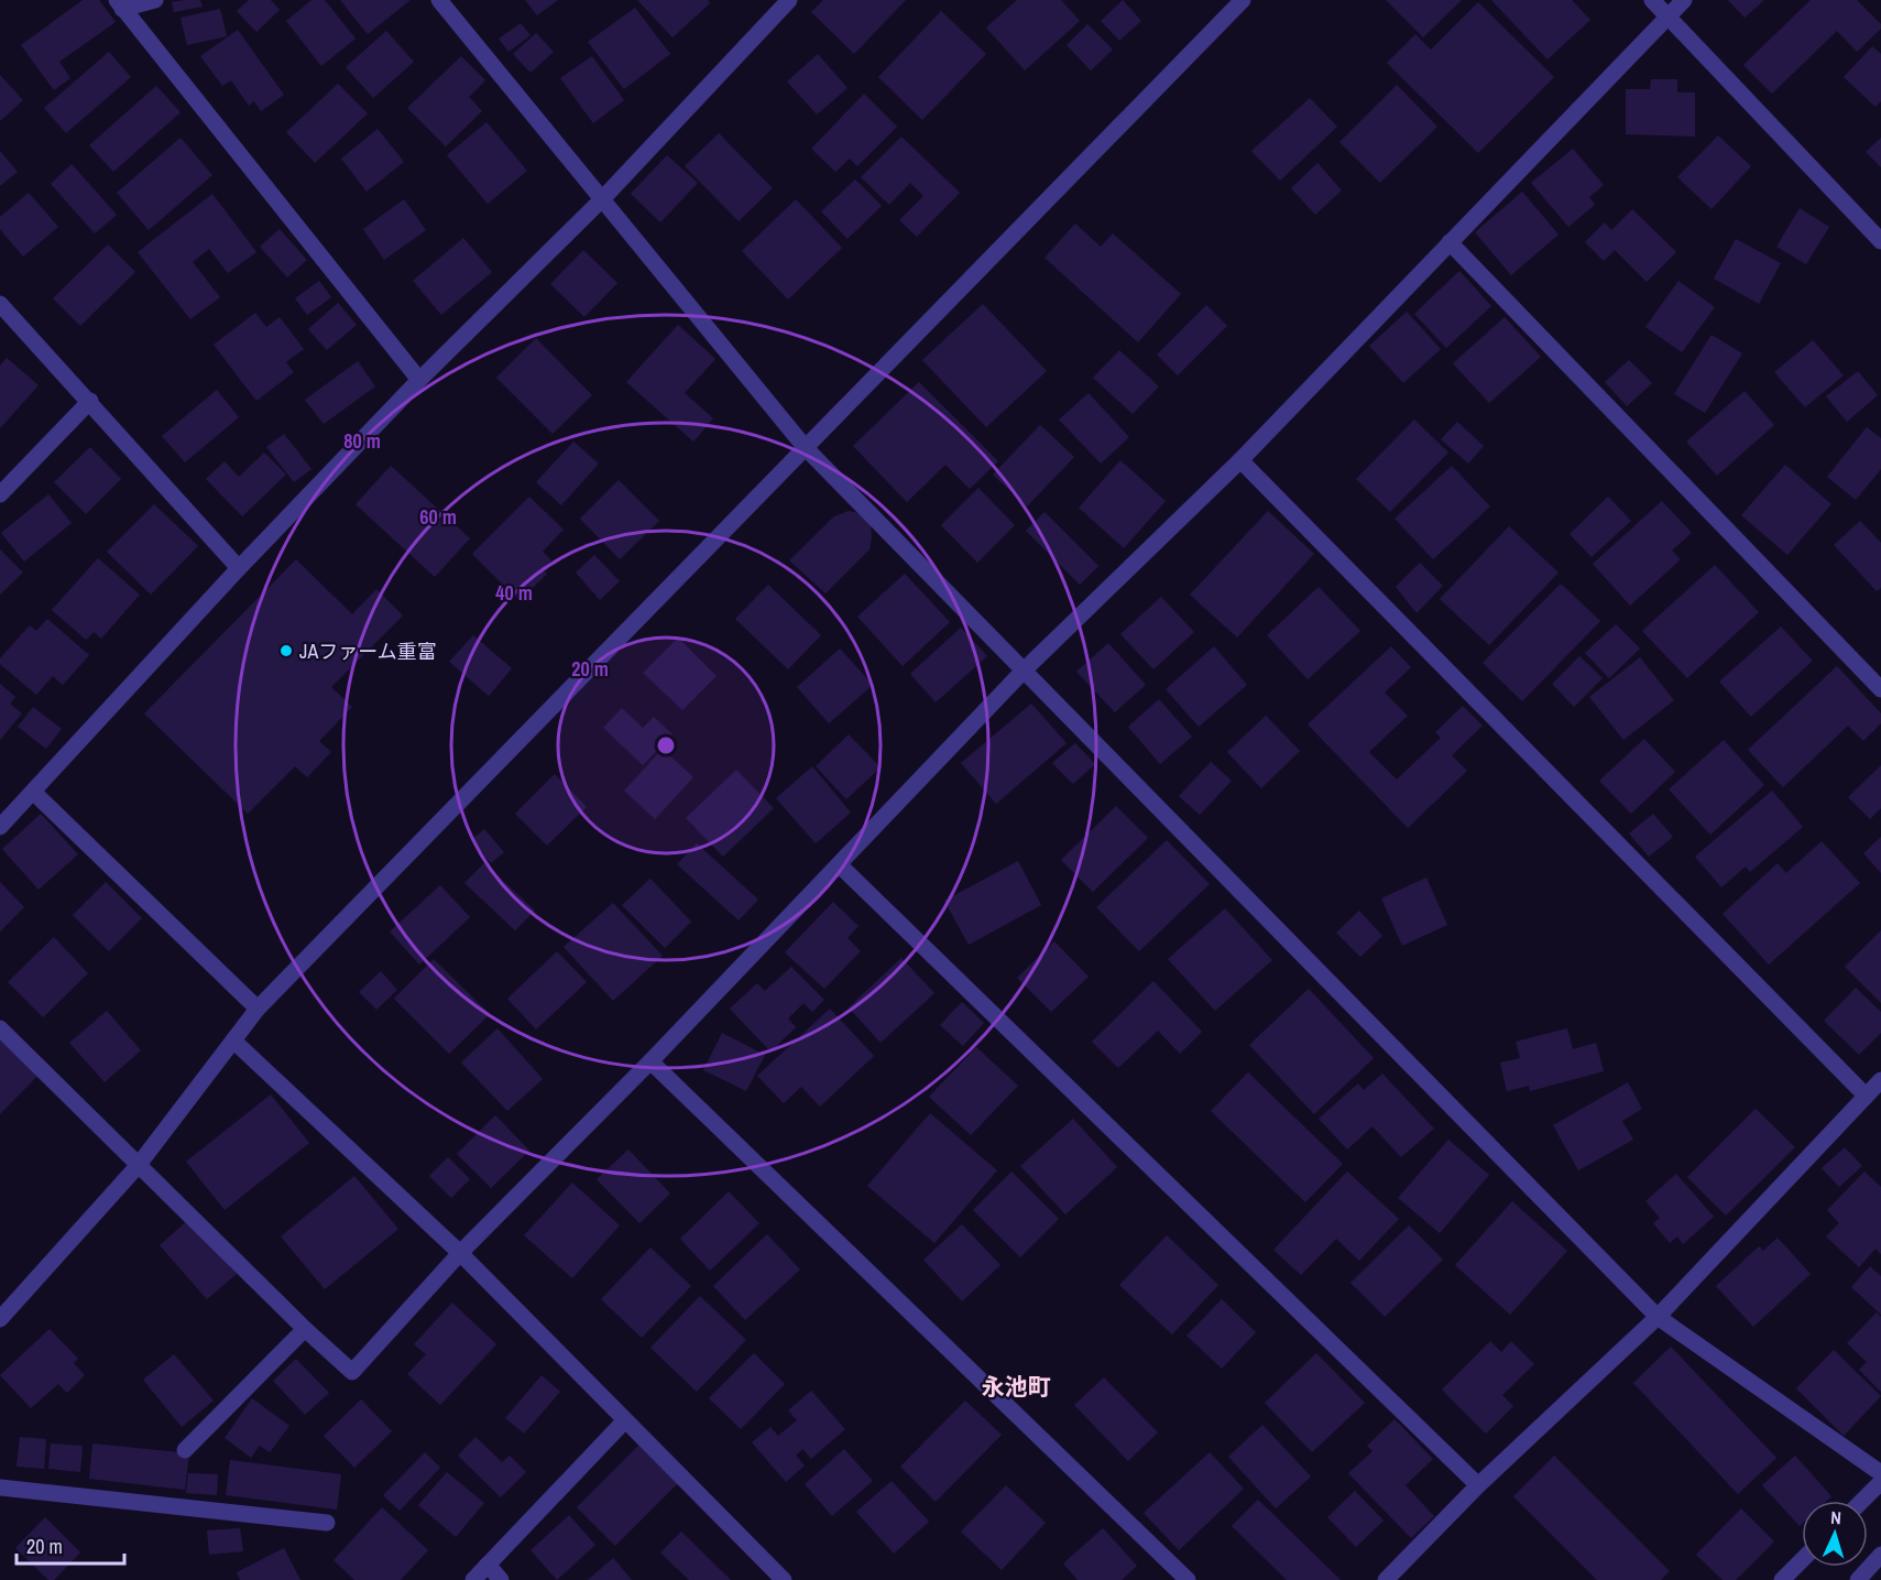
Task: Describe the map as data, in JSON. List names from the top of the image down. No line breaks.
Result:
{"districts":["永池町"],"places":["JAファーム重富"],"scale_bar":"20 m","north":"top","rings":["80 m","60 m","40 m","20 m"]}
